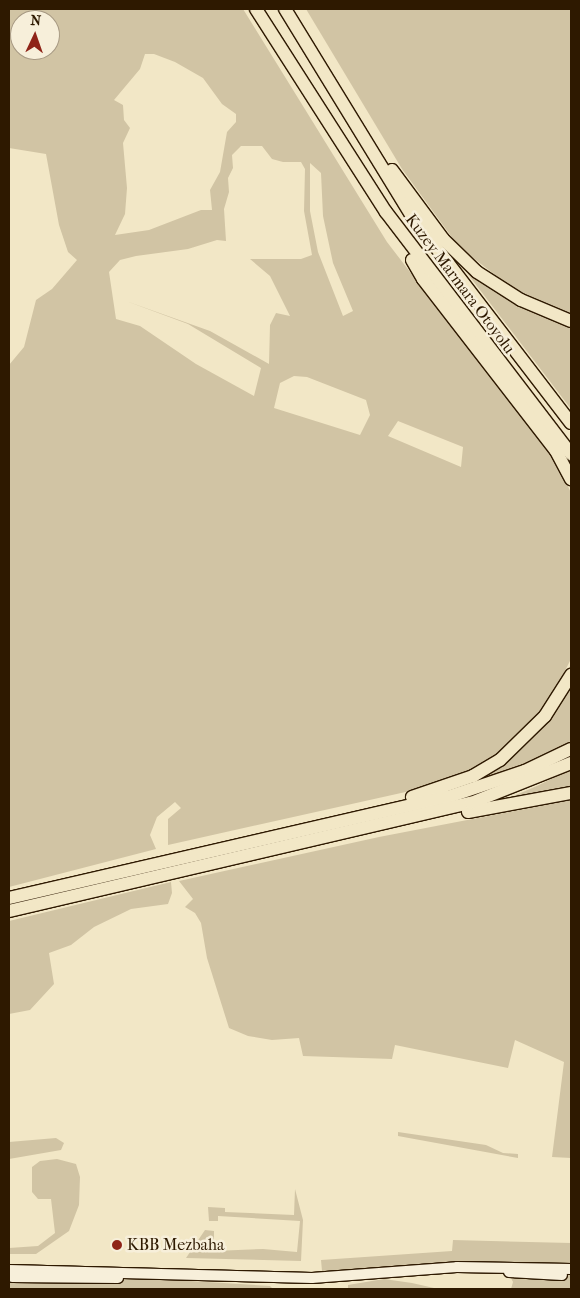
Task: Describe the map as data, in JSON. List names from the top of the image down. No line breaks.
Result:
{"streets":{"highway":["Kuzey Marmara Otoyolu"]},"places":["KBB Mezbaha"],"north":"top"}
